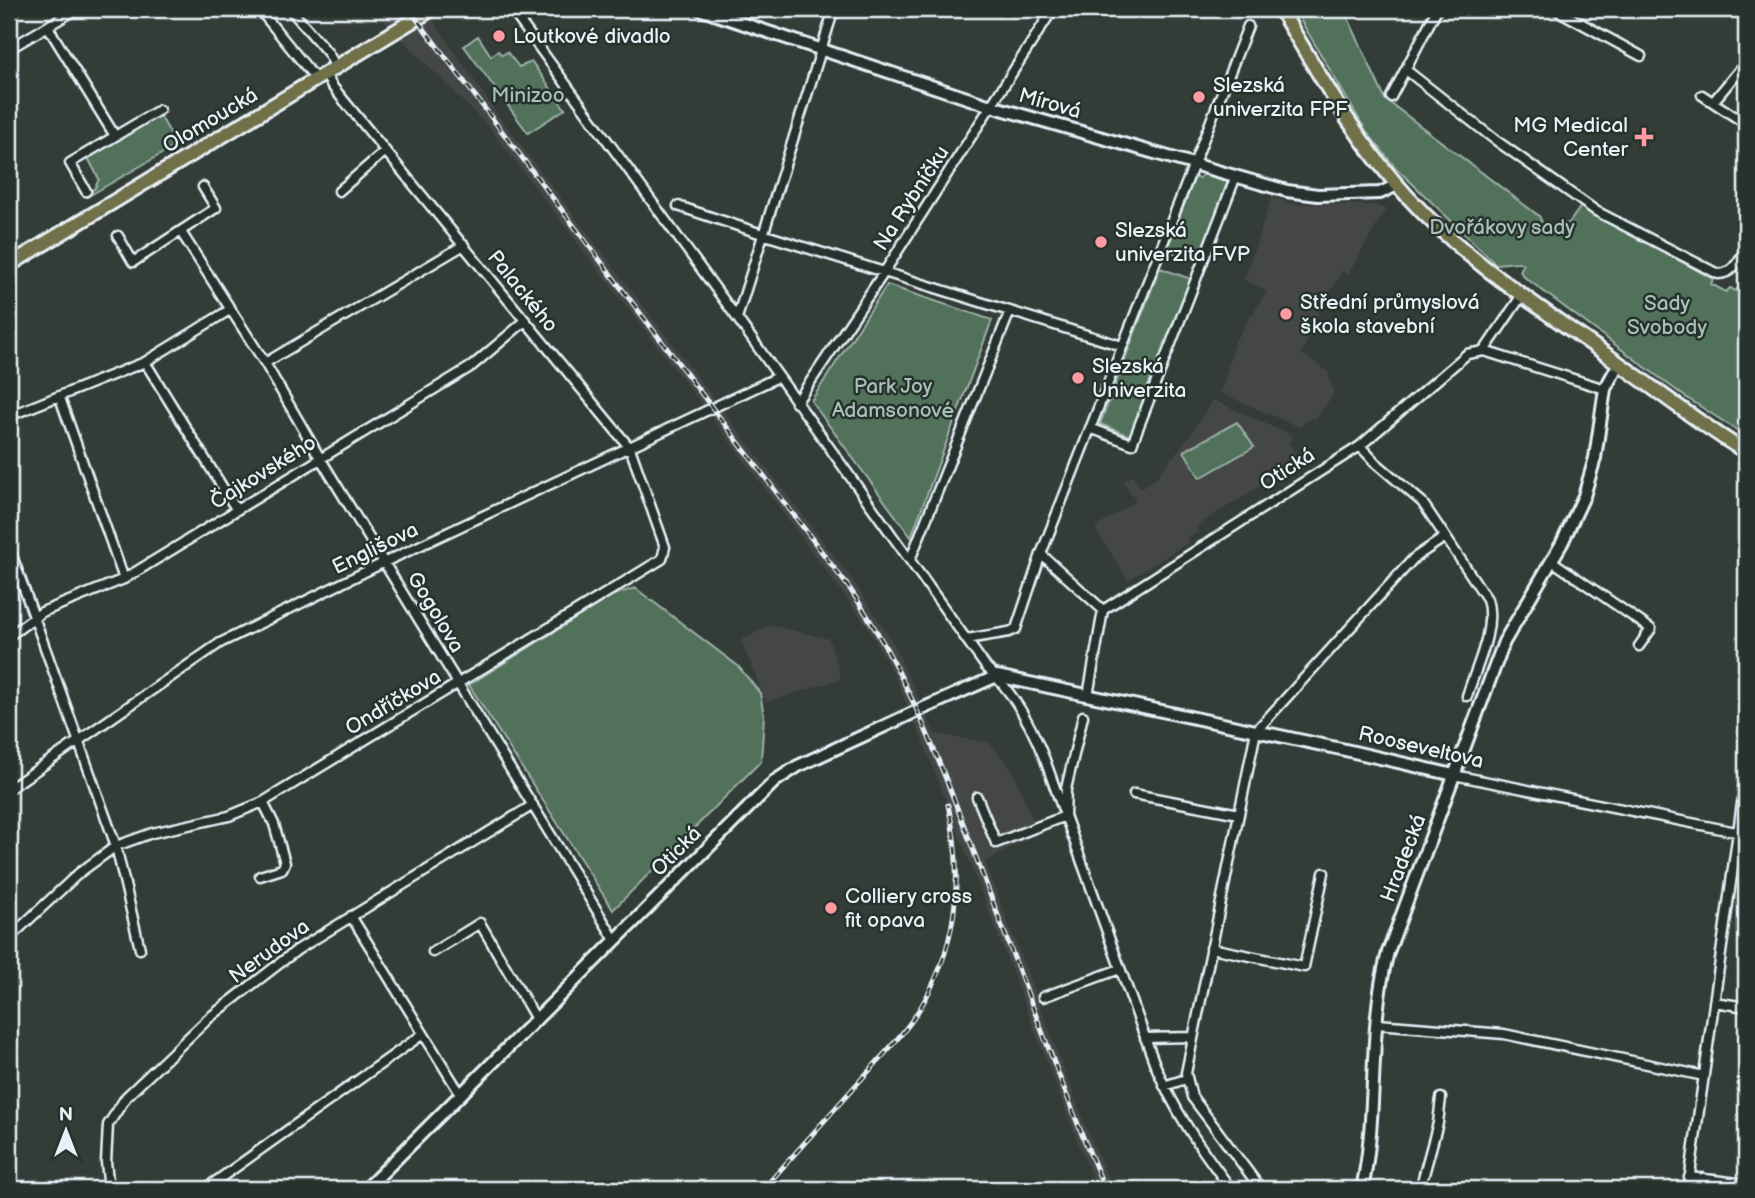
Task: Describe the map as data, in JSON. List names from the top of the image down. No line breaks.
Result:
{"streets":{"main road":["Olomoucká"],"street":["Mírová","Na Rybníčku","Palackého","Otická","Čajkovského","Englišova","Gogolova","Ondříčkova","Rooseveltova","Hradecká","Nerudova"]},"crossings":[["Mírová","Na Rybníčku"],["Olomoucká","Palackého"],["Palackého","Čajkovského"],["Palackého","Englišova"],["Palackého","Ondříčkova"],["Otická","Gogolova"],["Čajkovského","Gogolova"],["Englišova","Gogolova"],["Gogolova","Ondříčkova"],["Gogolova","Nerudova"],["Rooseveltova","Hradecká"]],"parks":["Minizoo","Dvořákovy sady","Sady Svobody","Park Joy Adamsonové"],"places":{"other":["Loutkové divadlo","Slezská univerzita FPF","Slezská univerzita FVP","Střední průmyslová škola stavební","Slezská Univerzita","Colliery cross fit opava"],"health":["MG Medical Center"]},"north":"top"}
